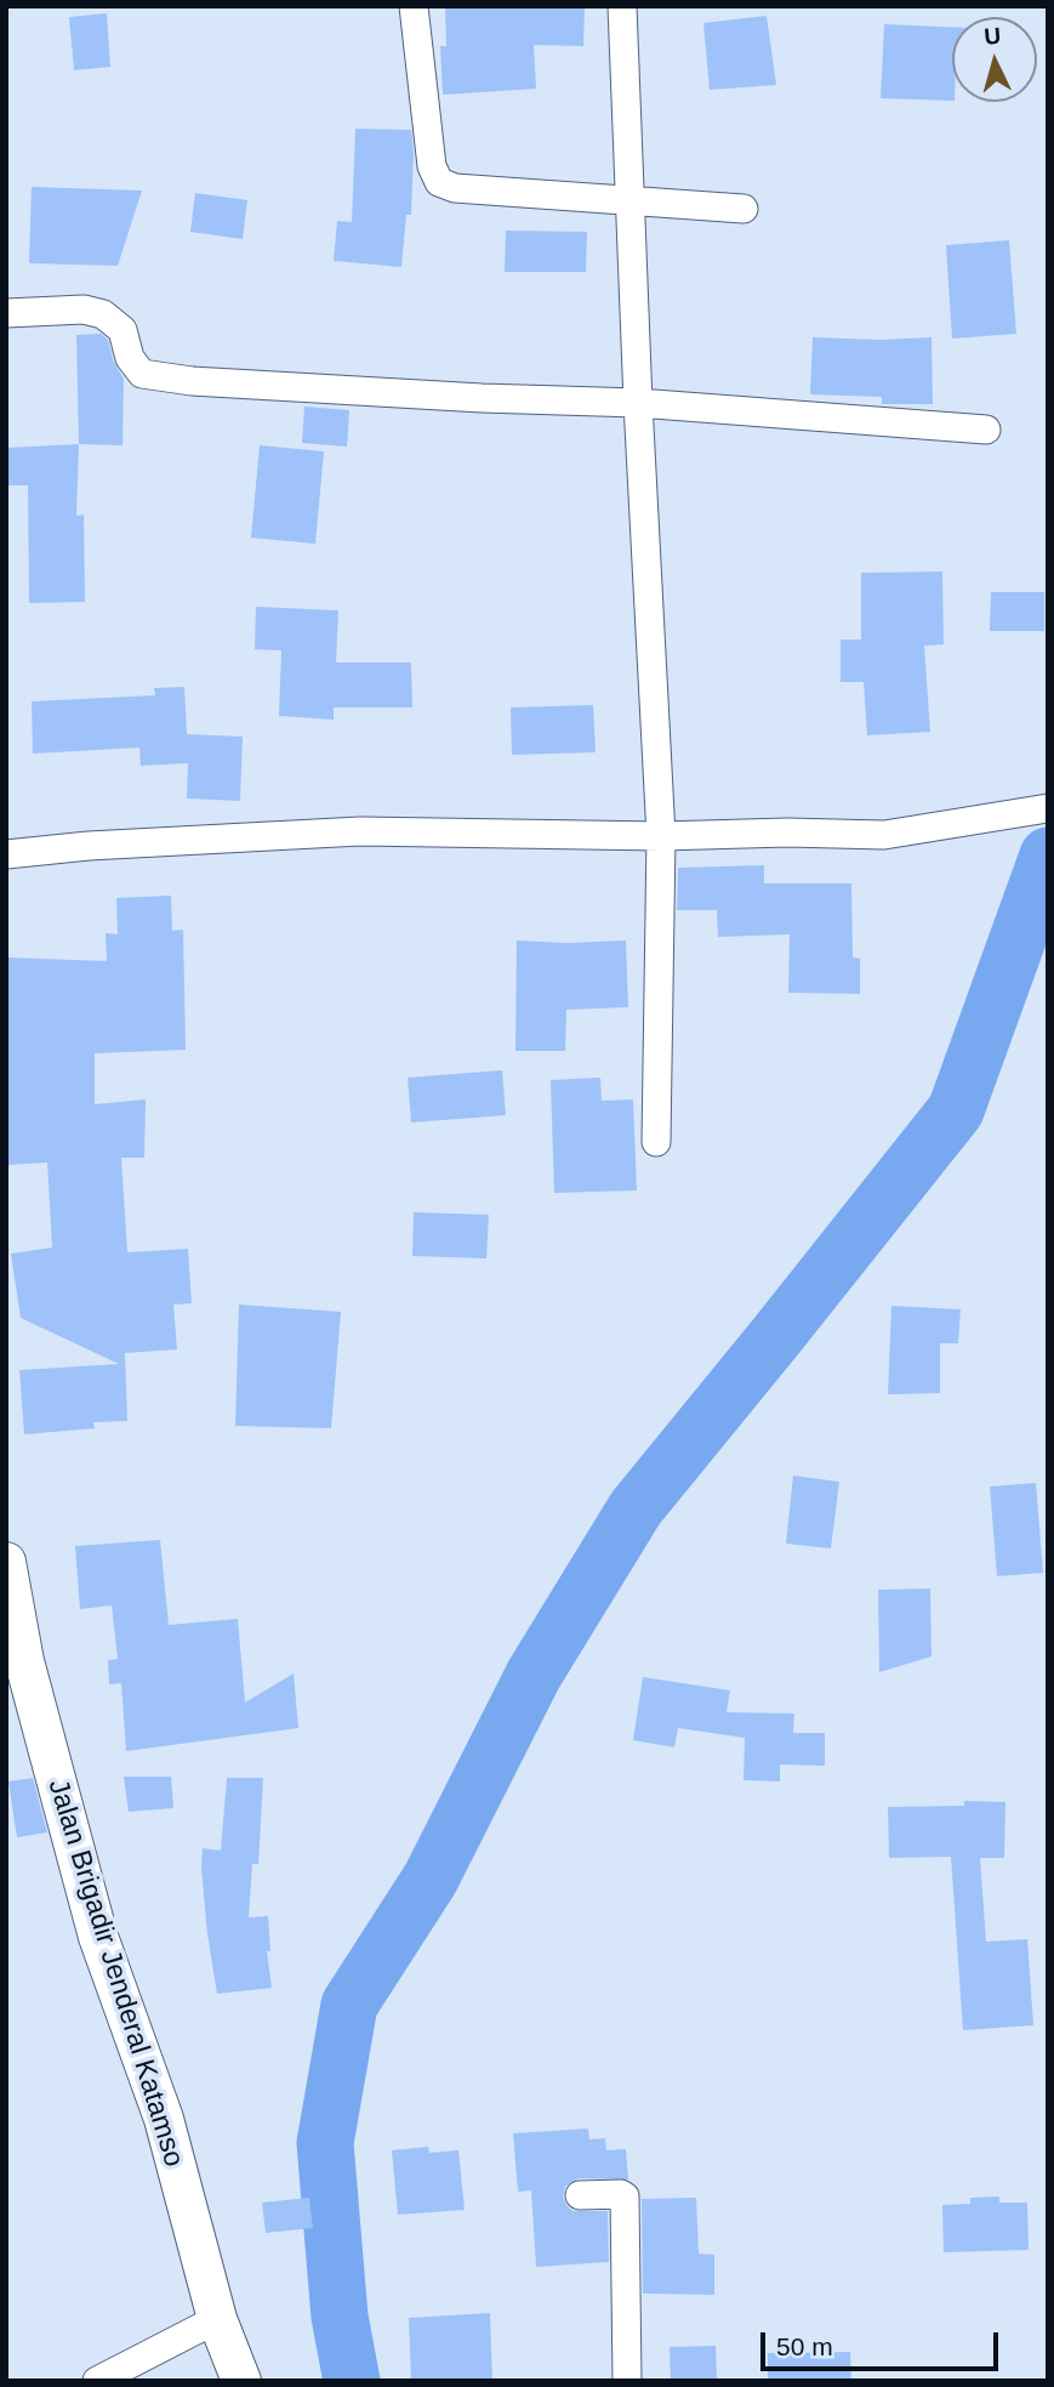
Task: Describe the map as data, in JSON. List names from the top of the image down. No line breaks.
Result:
{"streets":{"main road":["Jalan Brigadir Jenderal Katamso"]},"scale_bar":"50 m","north":"top"}
